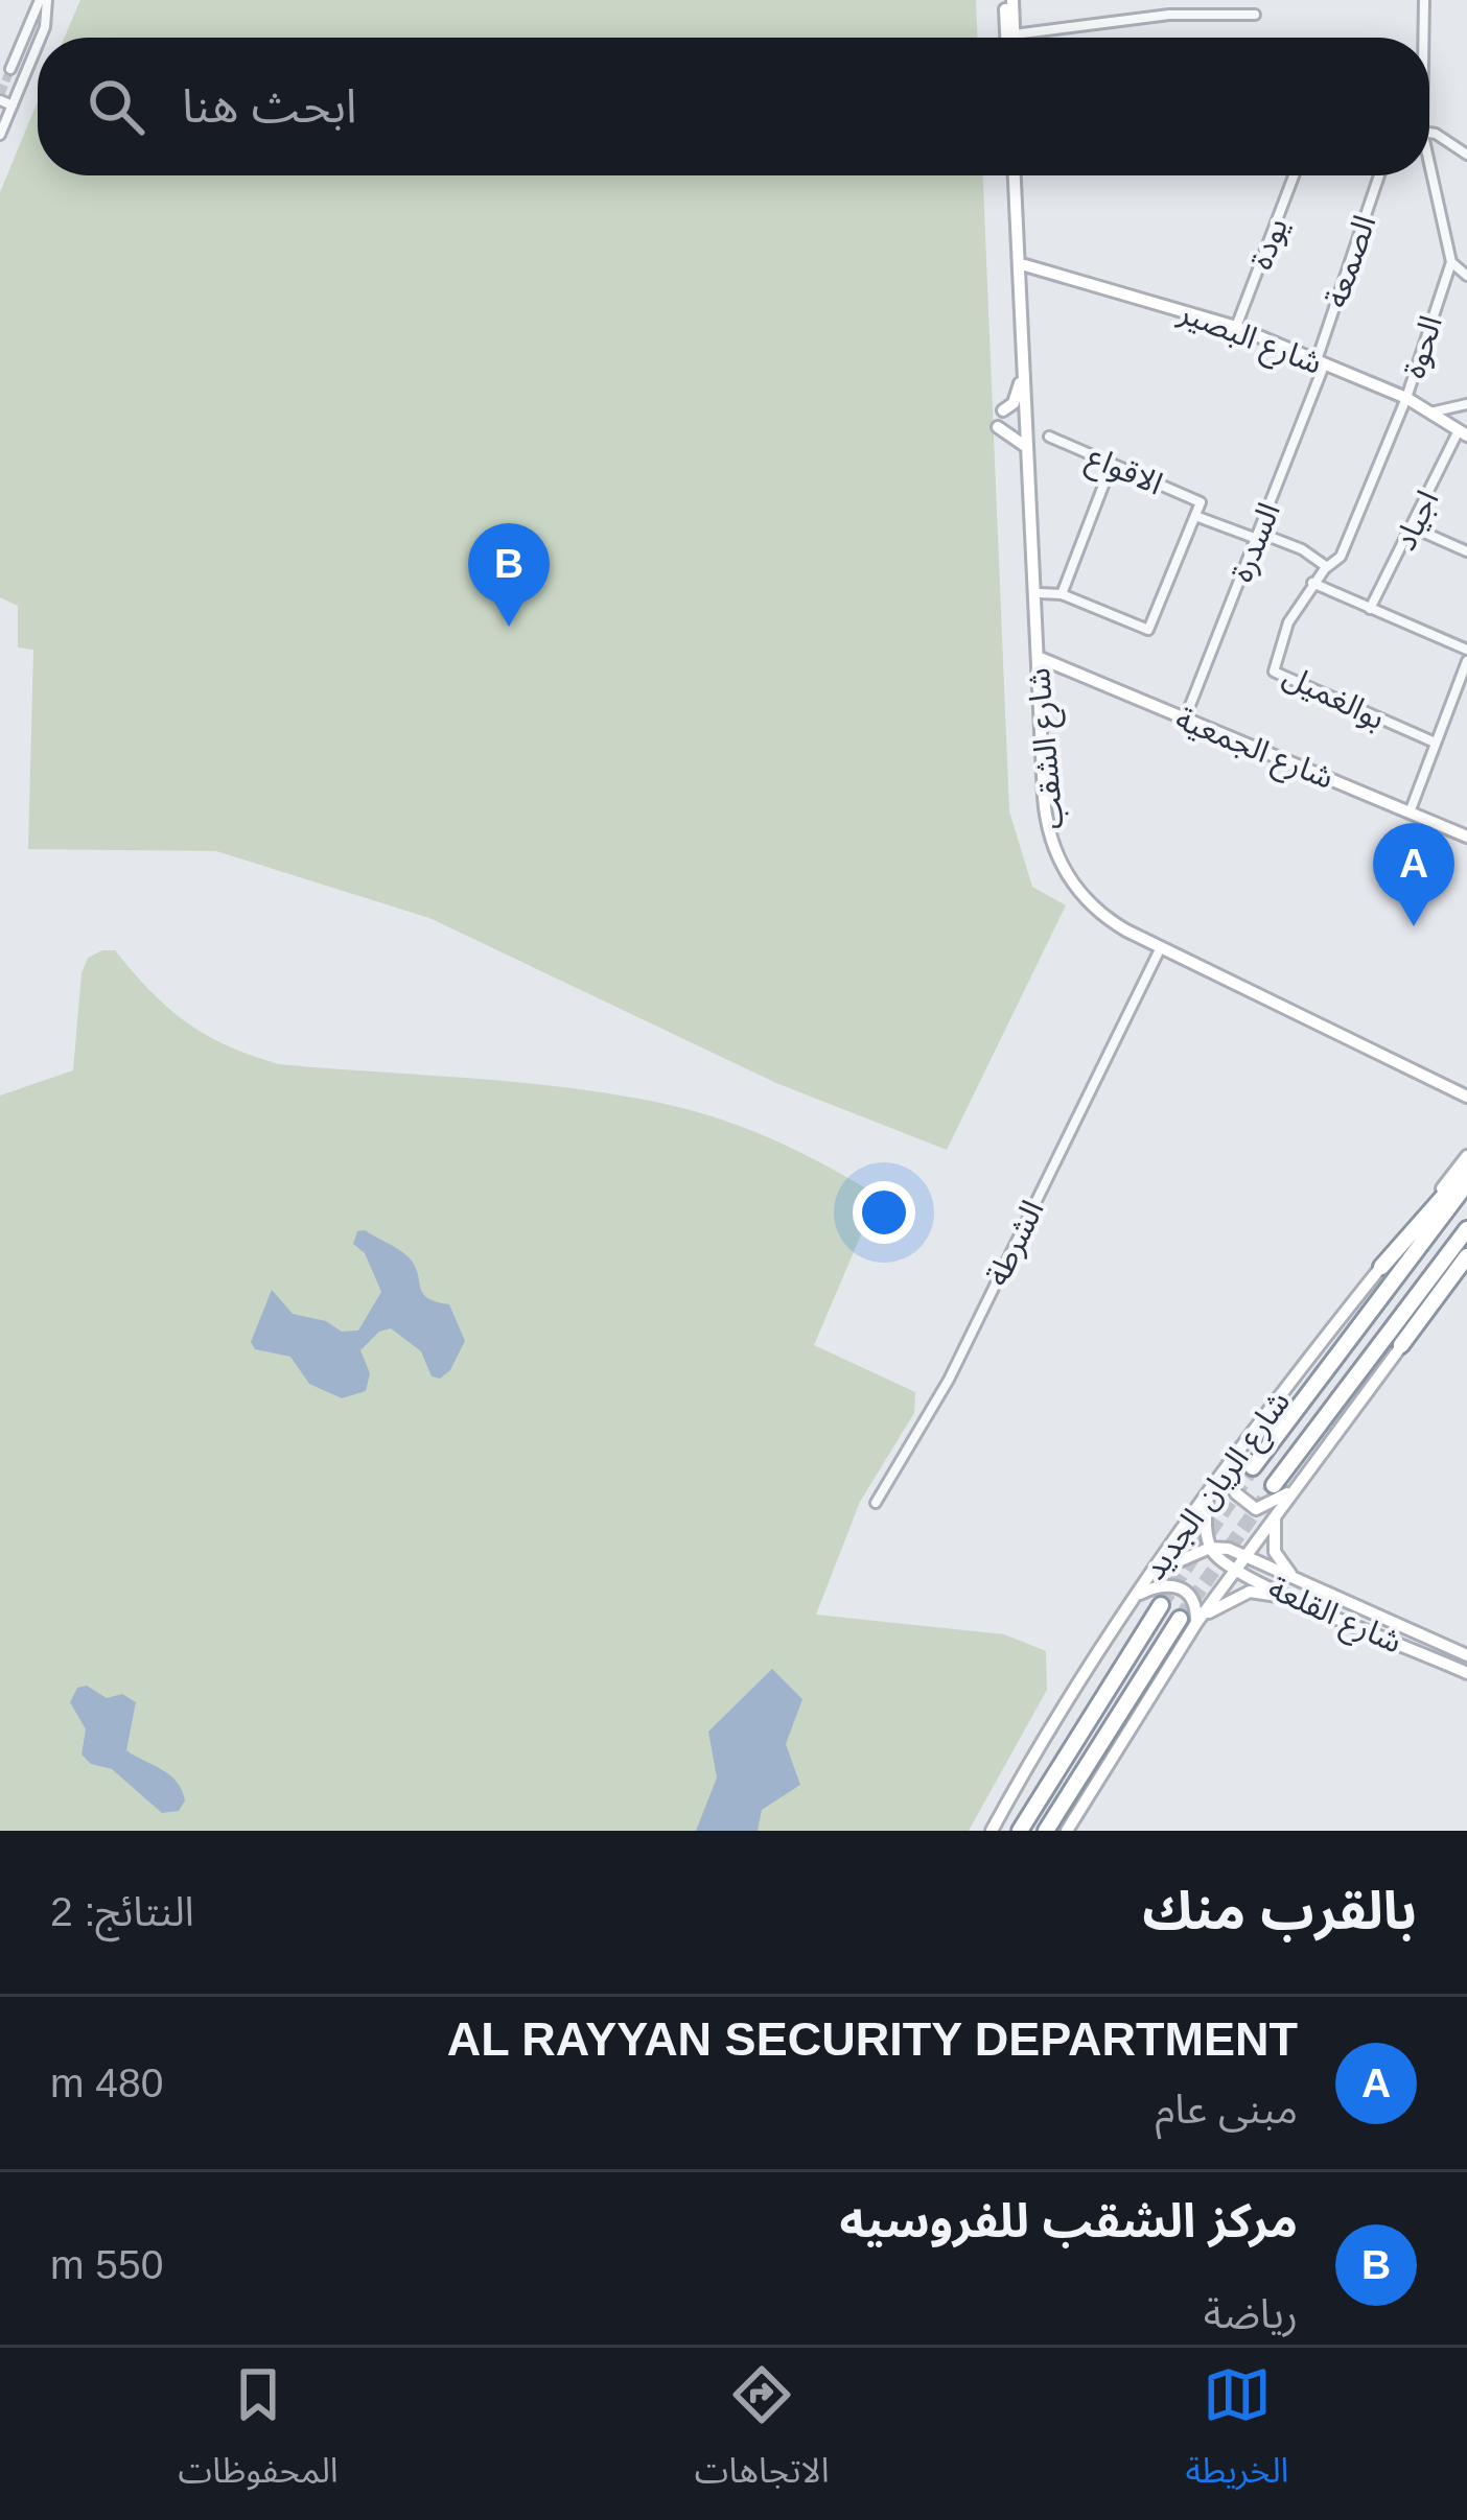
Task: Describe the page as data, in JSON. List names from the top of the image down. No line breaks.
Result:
{"streets":{"highway":["شارع الريان الجديد"],"street":["يودة","الصمعة","شارع البصير","الحوة","الاقواع","اجياد","السدرة","بوالغميل","شارع الجمعية","شارع الشقب","الشرطة","شارع القلعة"]},"crossings":[["يودة","شارع البصير"],["الصمعة","شارع البصير"],["الصمعة","السدرة"],["شارع البصير","الحوة"],["شارع البصير","اجياد"],["شارع البصير","السدرة"],["شارع البصير","شارع الشقب"],["الحوة","الاقواع"],["الحوة","بوالغميل"],["الاقواع","السدرة"],["الاقواع","بوالغميل"],["السدرة","شارع الجمعية"],["شارع الجمعية","شارع الشقب"],["شارع الشقب","الشرطة"],["شارع الريان الجديد","شارع القلعة"]],"page":{"search":"ابحث هنا","pins":["B","A"],"heading":["بالقرب منك","النتائج: 2"],"list":[{"mark":"A","name":"AL RAYYAN SECURITY DEPARTMENT","note":"مبنى عام","value":"480 m"},{"mark":"B","name":"مركز الشقب للفروسيه","note":"رياضة","value":"550 m"}],"nav":["الخريطة","الاتجاهات","المحفوظات"]}}
